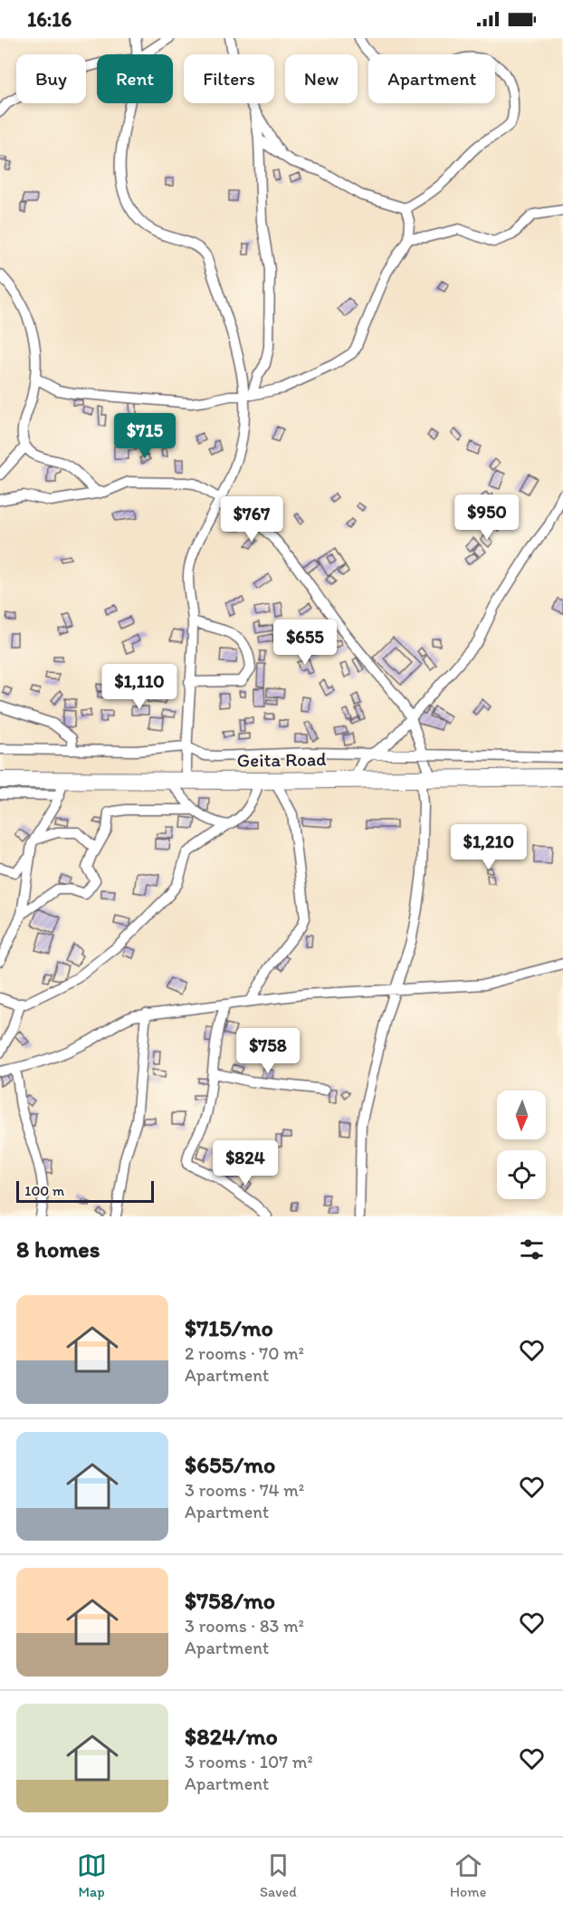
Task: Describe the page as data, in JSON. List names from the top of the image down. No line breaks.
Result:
{"streets":{"highway":["Geita Road"]},"scale_bar":"100 m","north":"bottom","page":{"status":"16:16","chip":["Buy","Rent","Filters","New","Apartment"],"price":["$715","$950","$767","$655","$1,110","$1,210","$758","$824"],"scale":"100 m","heading":"8 homes","list":[{"name":"$715/mo","note":"2 rooms · 70 m² · Apartment"},{"name":"$655/mo","note":"3 rooms · 74 m² · Apartment"},{"name":"$758/mo","note":"3 rooms · 83 m² · Apartment"},{"name":"$824/mo","note":"3 rooms · 107 m² · Apartment"}],"tabs":["Map","Saved","Home"]}}
